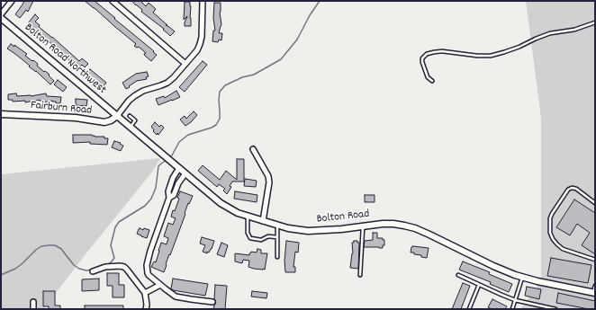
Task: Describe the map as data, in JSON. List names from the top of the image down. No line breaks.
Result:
{"streets":{"street":["Bolton Road Northwest","Fairburn Road","Bolton Road"]},"crossings":[["Bolton Road Northwest","Fairburn Road"],["Bolton Road Northwest","Bolton Road"],["Fairburn Road","Bolton Road"]]}
